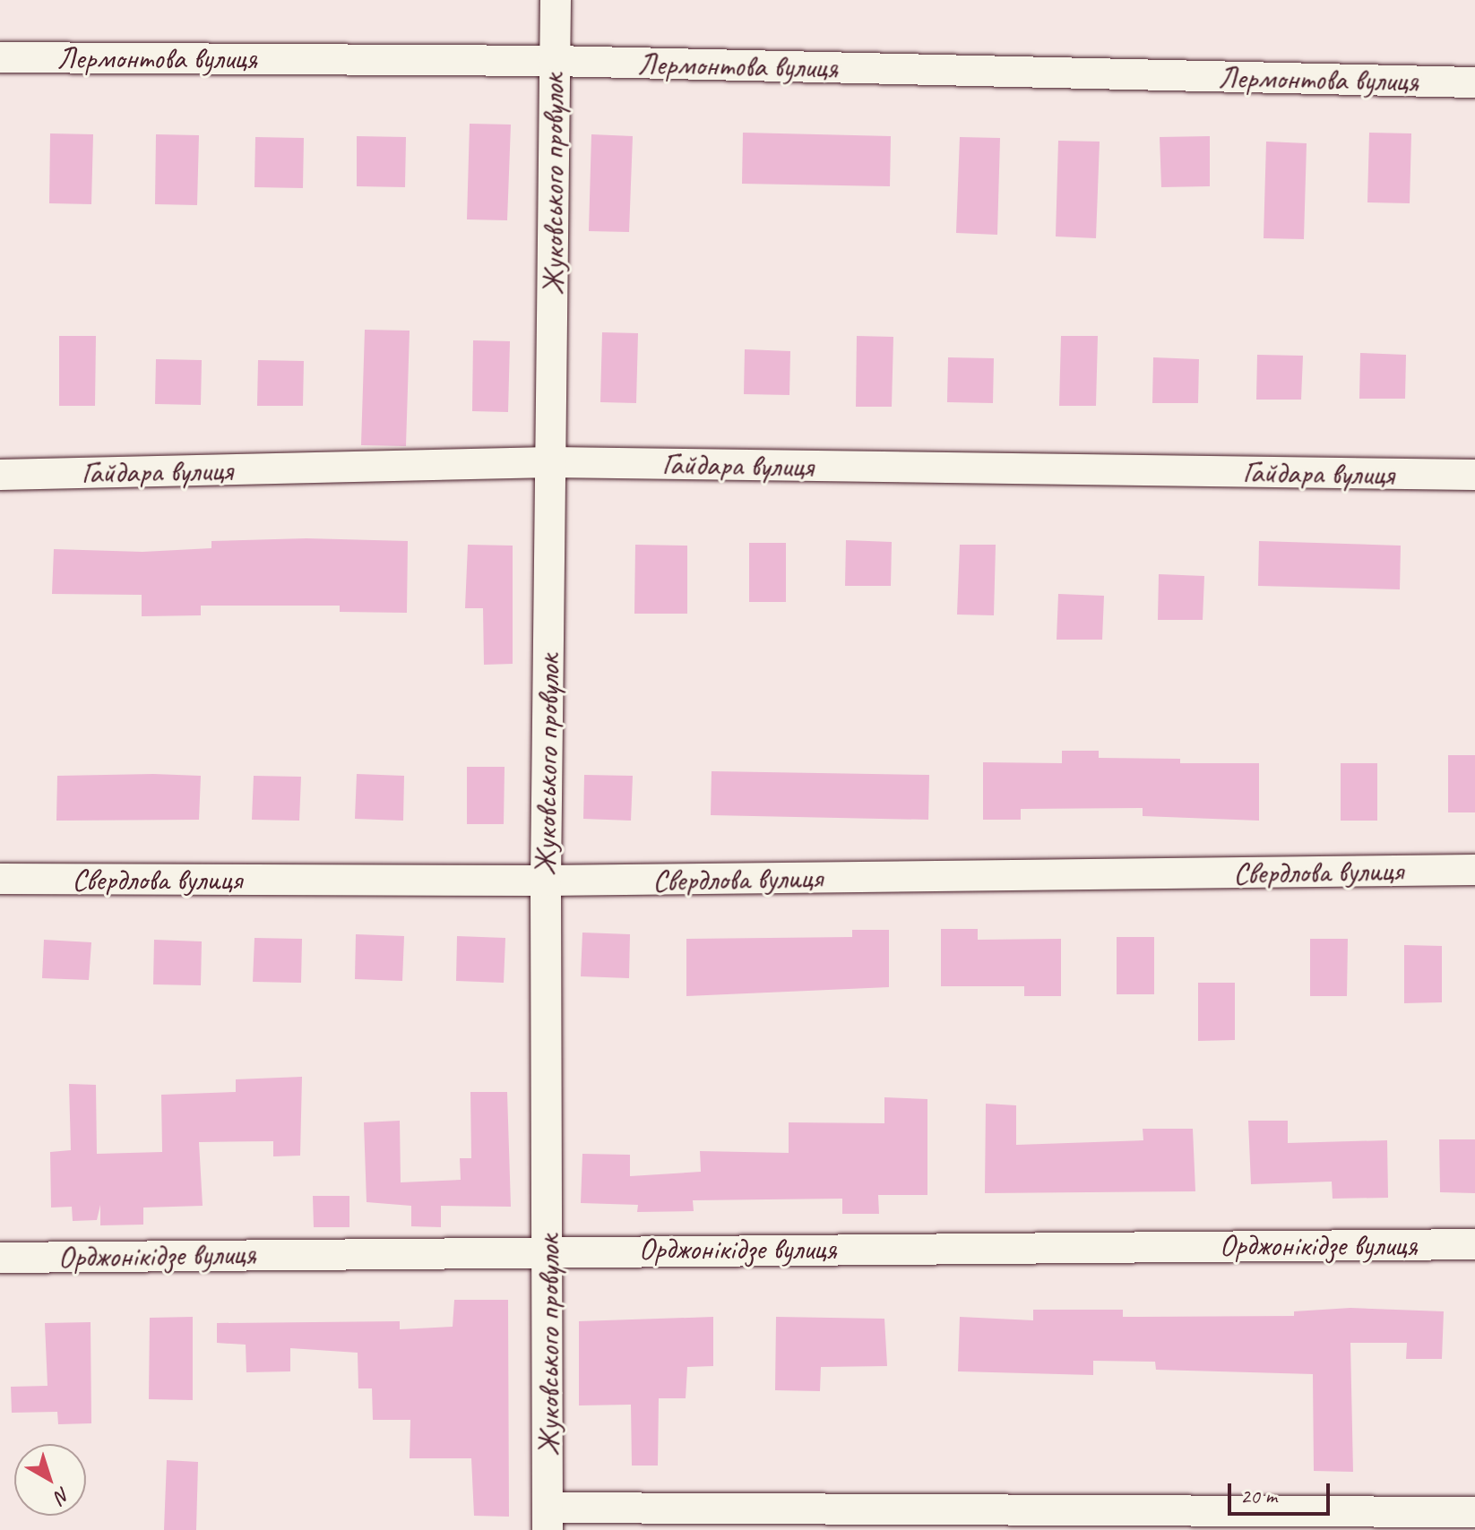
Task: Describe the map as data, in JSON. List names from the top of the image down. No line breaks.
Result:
{"streets":{"street":["Лермонтова вулиця","Жуковського провулок","Гайдара вулиця","Свердлова вулиця","Орджонікідзе вулиця"]},"crossings":[["Лермонтова вулиця","Жуковського провулок"],["Жуковського провулок","Гайдара вулиця"],["Жуковського провулок","Свердлова вулиця"],["Жуковського провулок","Орджонікідзе вулиця"]],"scale_bar":"20 m","north":"bottom right"}
